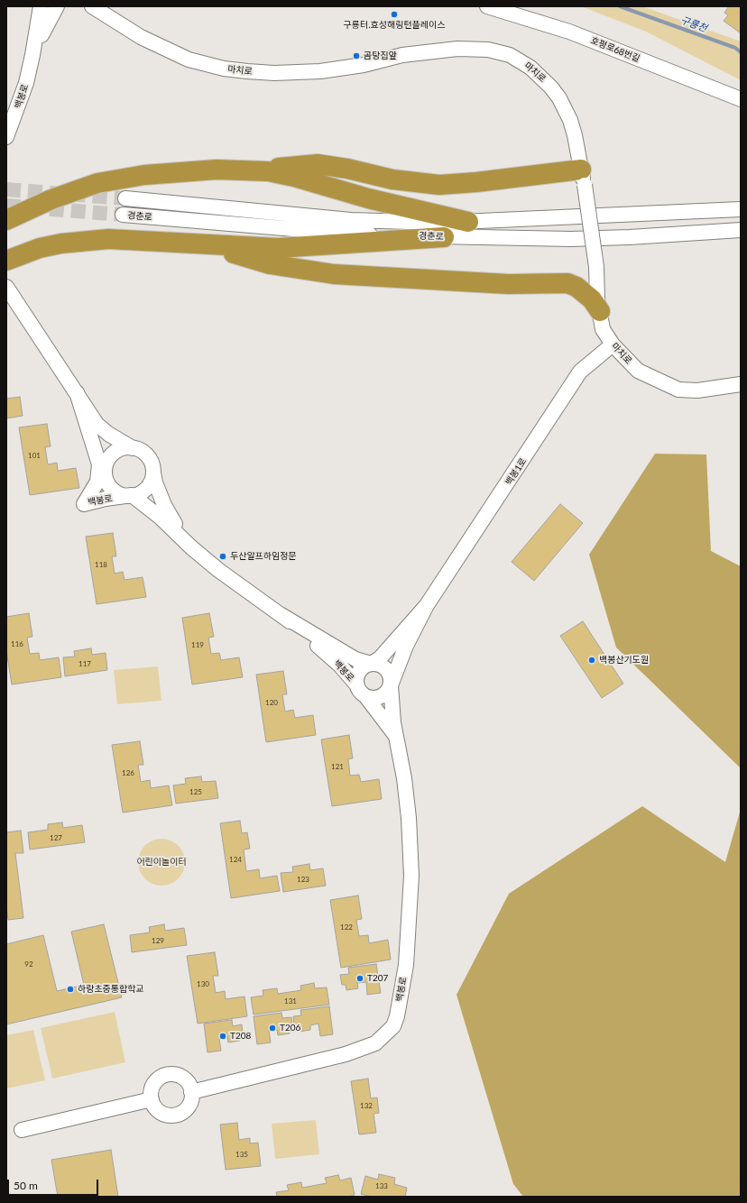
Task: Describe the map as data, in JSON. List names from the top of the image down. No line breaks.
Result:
{"streets":{"street":["호평로68번길","마치로","백봉로","경춘로","백봉1로"]},"crossings":[["마치로","백봉1로"],["백봉로","백봉1로"]],"water":["구룡천"],"parks":["어린이놀이터"],"places":["구룡터.효성해링턴플레이스","곰탕집앞","두산알프하임정문","백봉산기도원","T207","하랑초중통합학교","T206","T208"],"house_numbers":["101","118","116","119","117","120","121","126","125","127","124","123","122","129","92","130","131","132","135","133"],"scale_bar":"50 m"}
